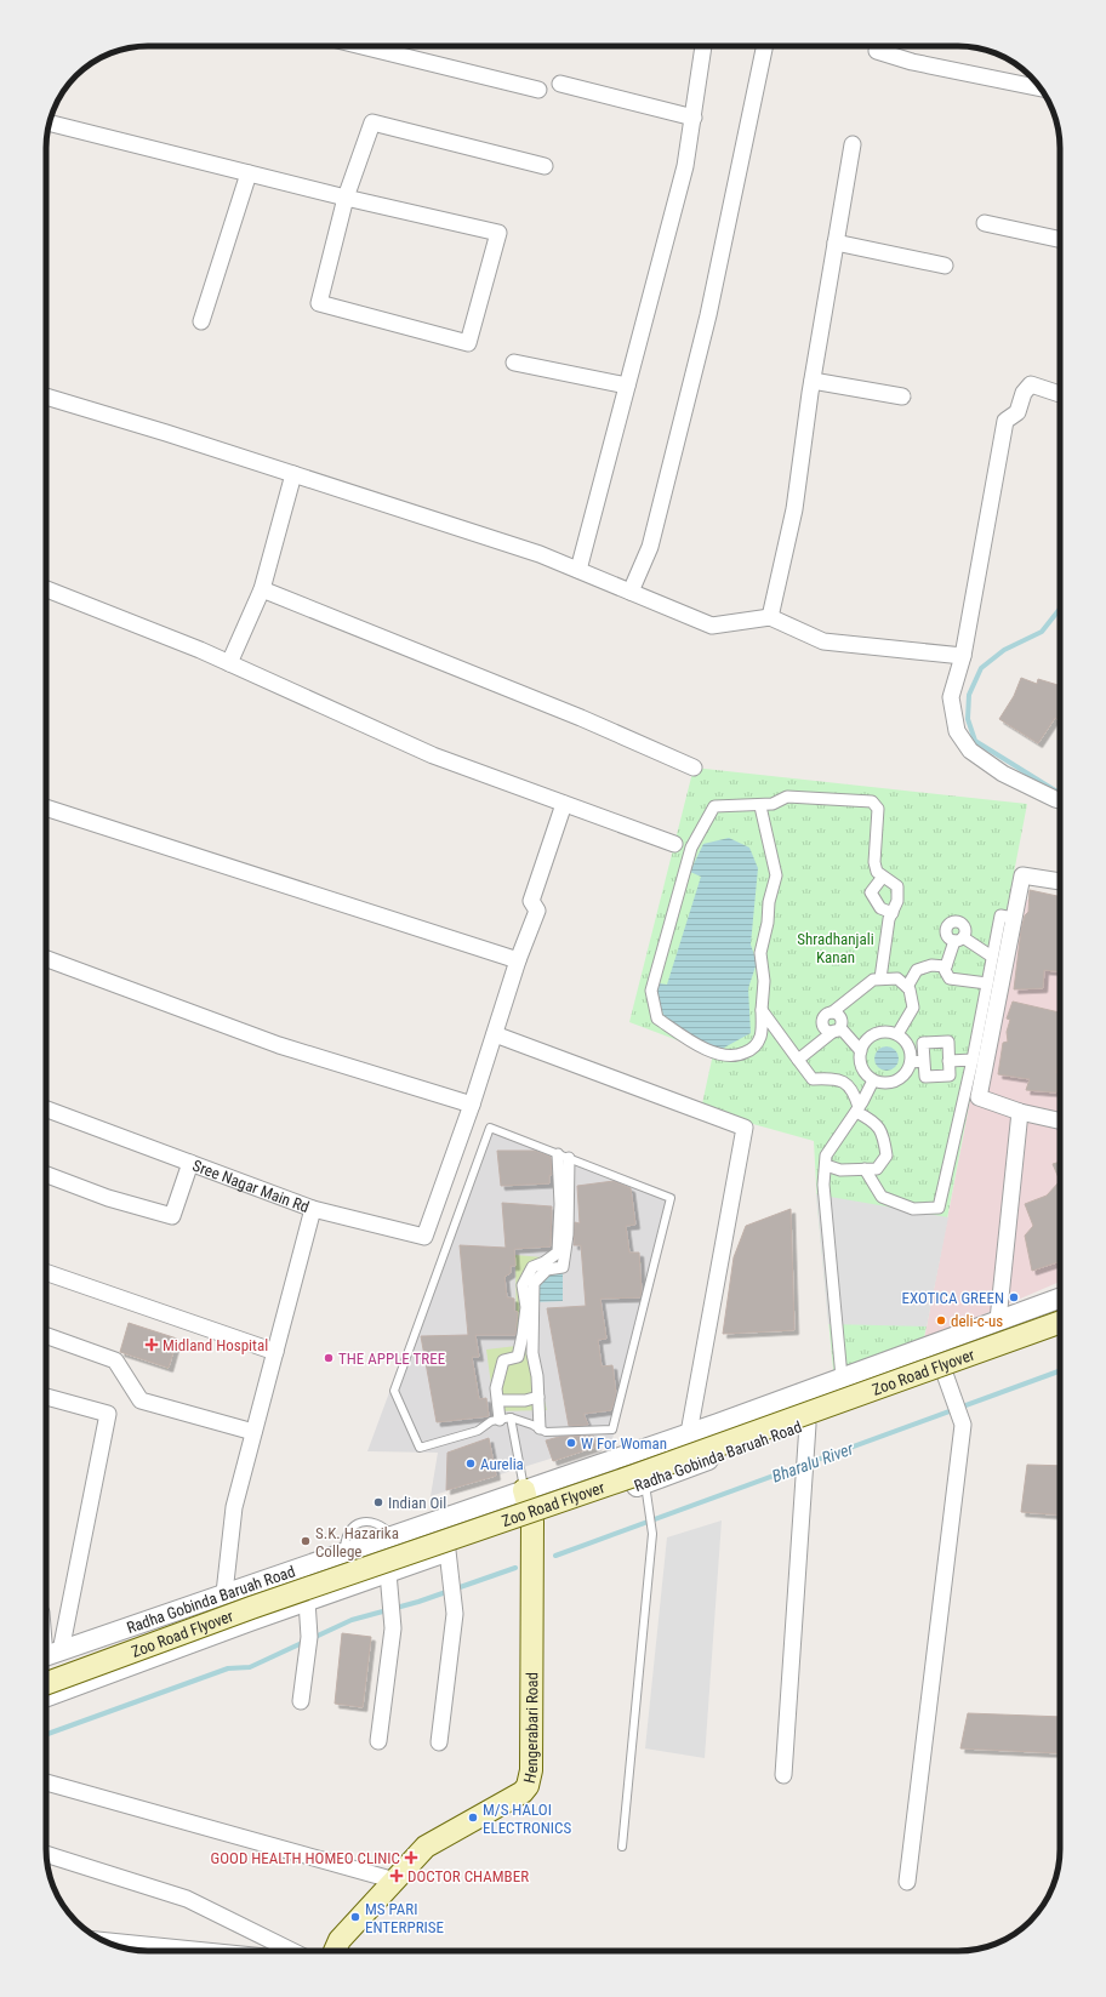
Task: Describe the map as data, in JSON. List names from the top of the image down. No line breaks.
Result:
{"streets":{"main road":["Zoo Road Flyover","Hengerabari Road"],"street":["Sree Nagar Main Rd","Radha Gobinda Baruah Road"]},"crossings":[["Sree Nagar Main Rd","Radha Gobinda Baruah Road"],["Radha Gobinda Baruah Road","Hengerabari Road"]],"water":["Bharalu River"],"parks":["Shradhanjali Kanan"],"places":{"other":["EXOTICA GREEN","deli-c-us","THE APPLE TREE","W For Woman","Aurelia","Indian Oil","S.K. Hazarika College","M/S HALOI ELECTRONICS","MS PARI ENTERPRISE"],"health":["Midland Hospital","GOOD HEALTH HOMEO CLINIC","DOCTOR CHAMBER"]}}
